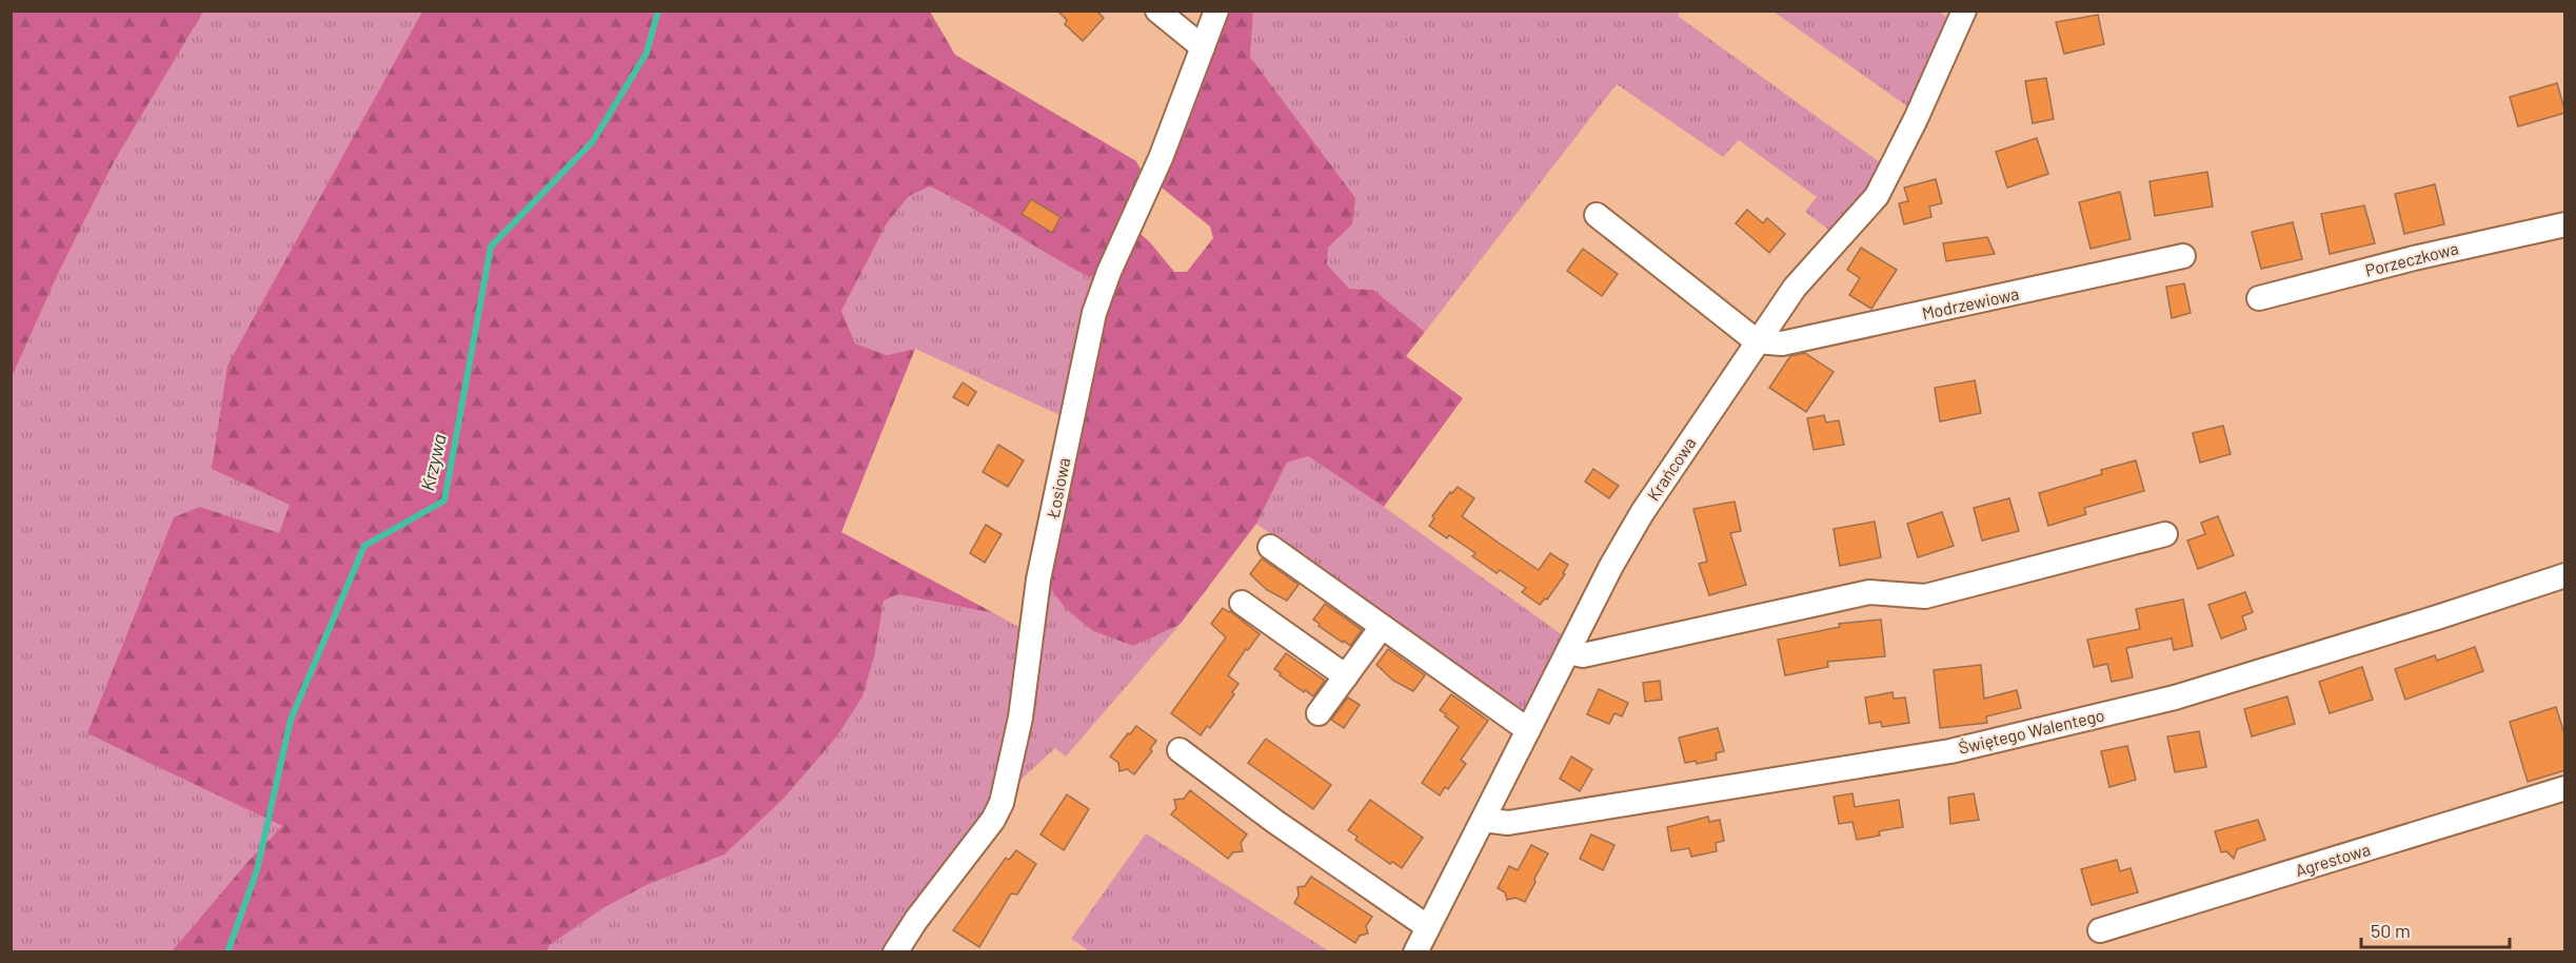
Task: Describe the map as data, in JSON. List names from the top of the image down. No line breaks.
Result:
{"streets":{"street":["Porzeczkowa","Modrzewiowa","Krańcowa","Łosiowa","Świętego Walentego","Agrestowa"]},"crossings":[["Modrzewiowa","Krańcowa"],["Krańcowa","Świętego Walentego"]],"water":["Krzywa"],"scale_bar":"50 m"}
